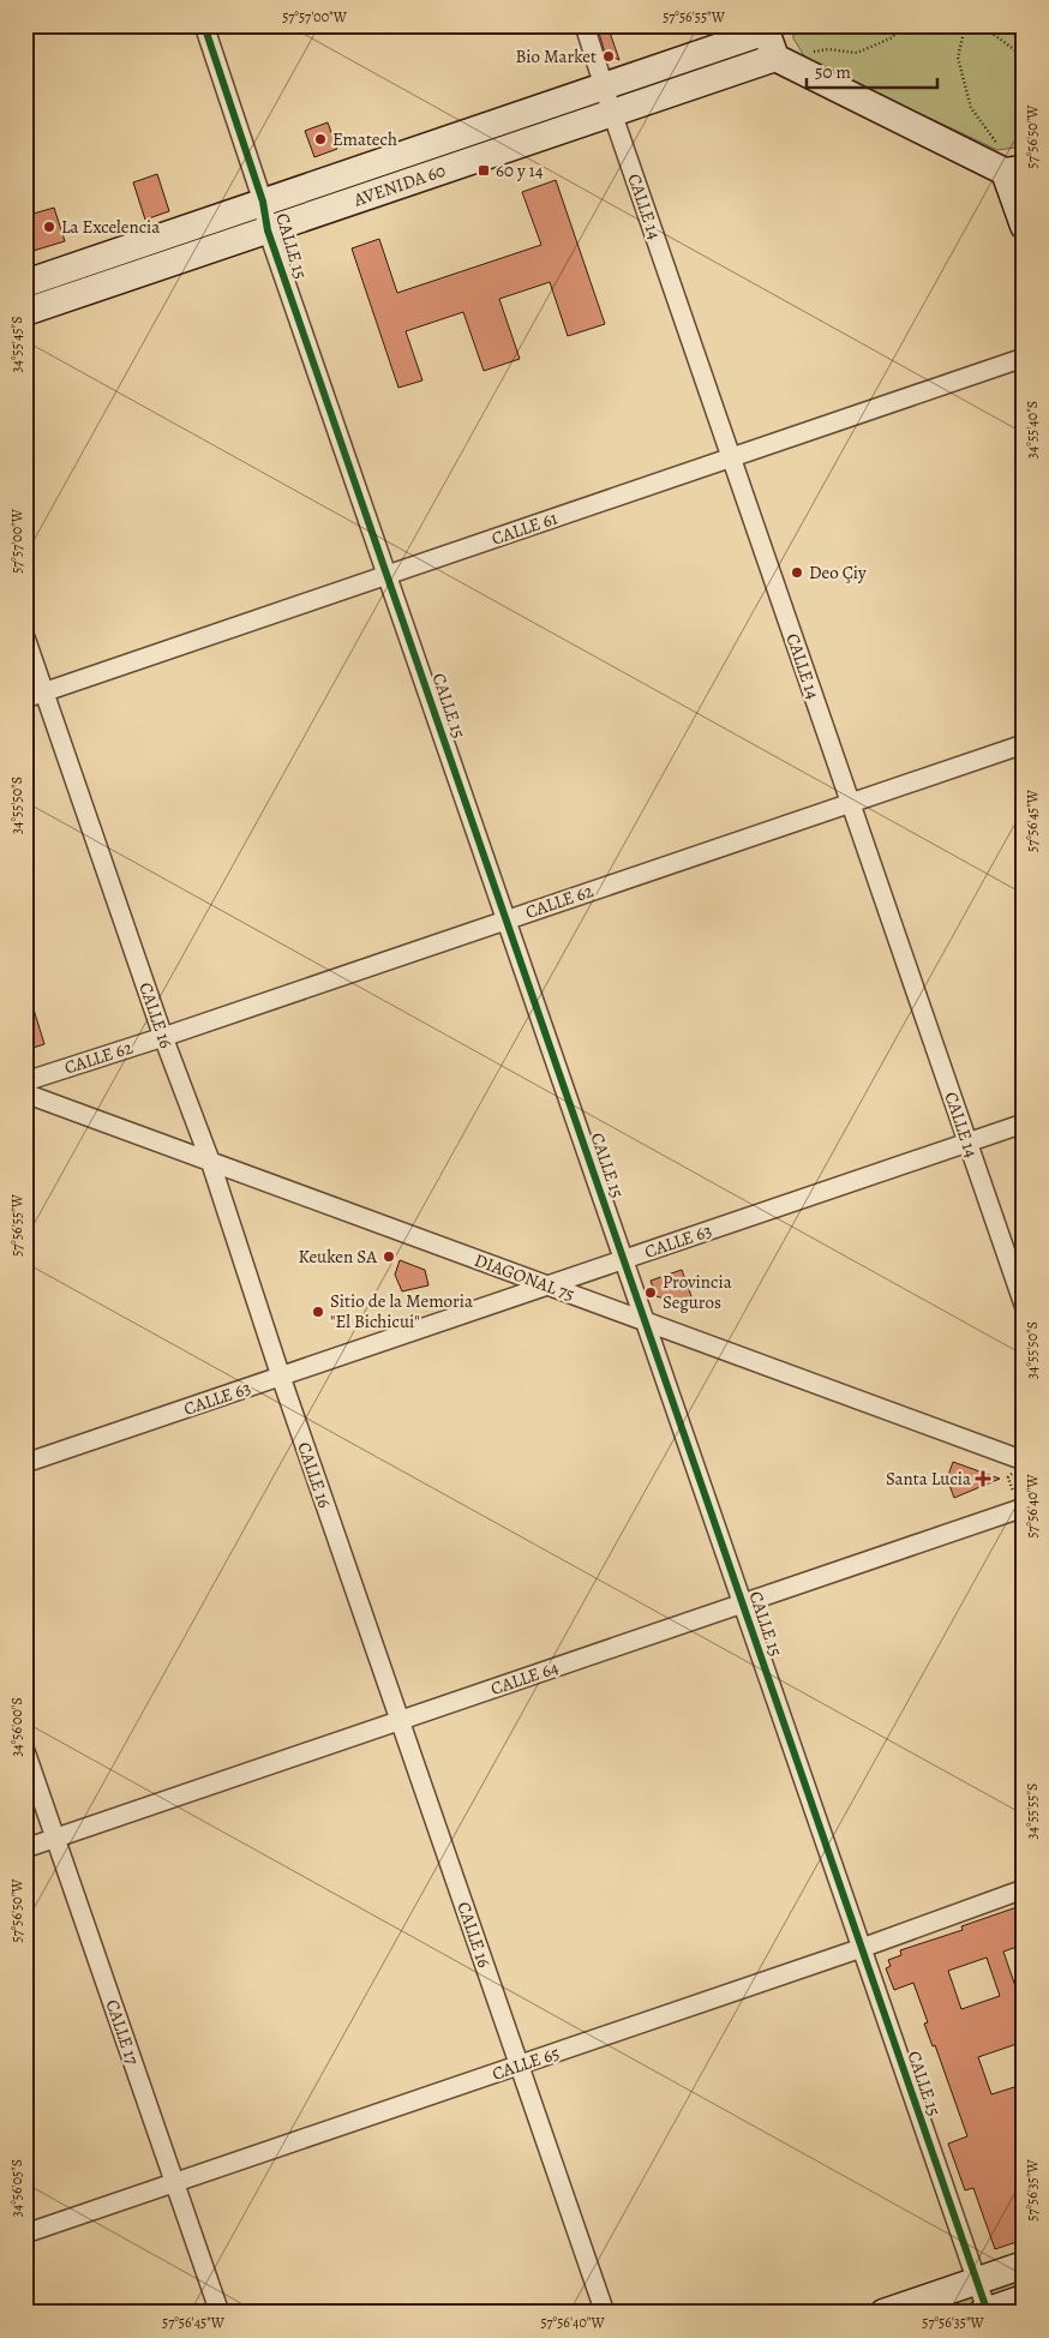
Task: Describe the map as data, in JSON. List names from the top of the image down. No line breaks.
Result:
{"streets":{"main road":["AVENIDA 60"],"street":["CALLE 14","CALLE 15","CALLE 61","CALLE 62","CALLE 16","CALLE 63","DIAGONAL 75","CALLE 64","CALLE 17","CALLE 65"]},"crossings":[["AVENIDA 60","CALLE 14"],["AVENIDA 60","CALLE 15"],["CALLE 14","CALLE 61"],["CALLE 14","CALLE 62"],["CALLE 14","CALLE 63"],["CALLE 15","CALLE 61"],["CALLE 15","CALLE 62"],["CALLE 15","CALLE 63"],["CALLE 15","DIAGONAL 75"],["CALLE 15","CALLE 64"],["CALLE 15","CALLE 65"],["CALLE 61","CALLE 16"],["CALLE 62","CALLE 16"],["CALLE 16","CALLE 63"],["CALLE 16","DIAGONAL 75"],["CALLE 16","CALLE 64"],["CALLE 16","CALLE 65"],["CALLE 63","DIAGONAL 75"],["CALLE 64","CALLE 17"],["CALLE 17","CALLE 65"]],"places":{"other":["Bio Market","Ematech","La Excelencia","Deo Çiy","Keuken SA","Provincia Seguros","Sitio de la Memoria \"El Bichicui\""],"transit":["60 y 14"],"health":["Santa Lucia"]},"scale_bar":"50 m","coordinates":["57°57'00\"W","57°56'55\"W","57°56'50\"W","34°55'45\"S","34°55'40\"S","34°55'50\"S","57°56'45\"W","57°56'40\"W","34°56'00\"S","34°55'55\"S","34°56'05\"S","57°56'35\"W"]}
